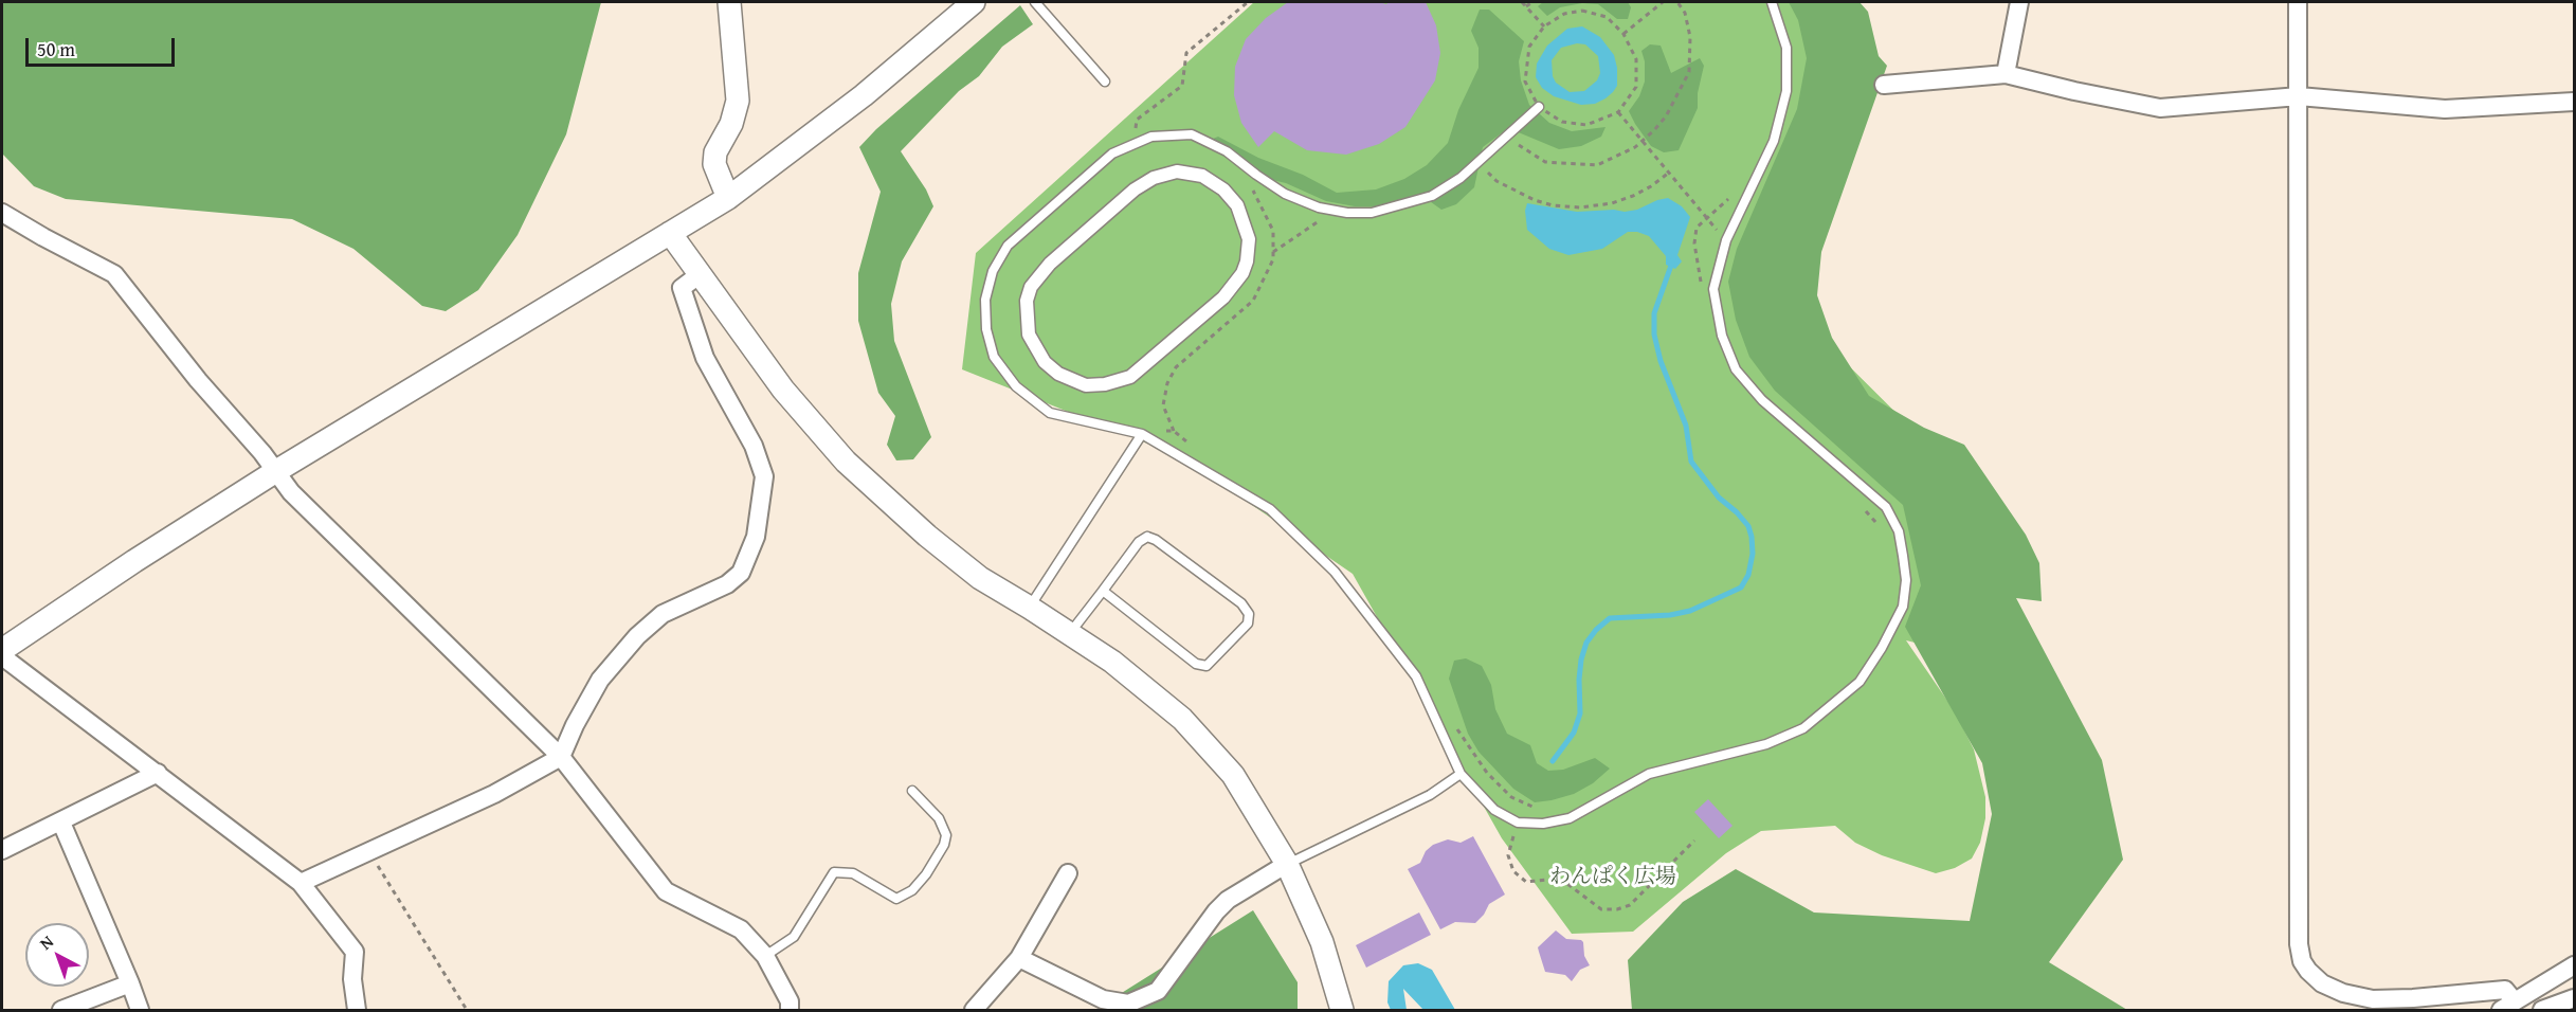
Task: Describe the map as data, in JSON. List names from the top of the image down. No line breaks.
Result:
{"parks":["わんぱく広場"],"scale_bar":"50 m","north":"top left"}
